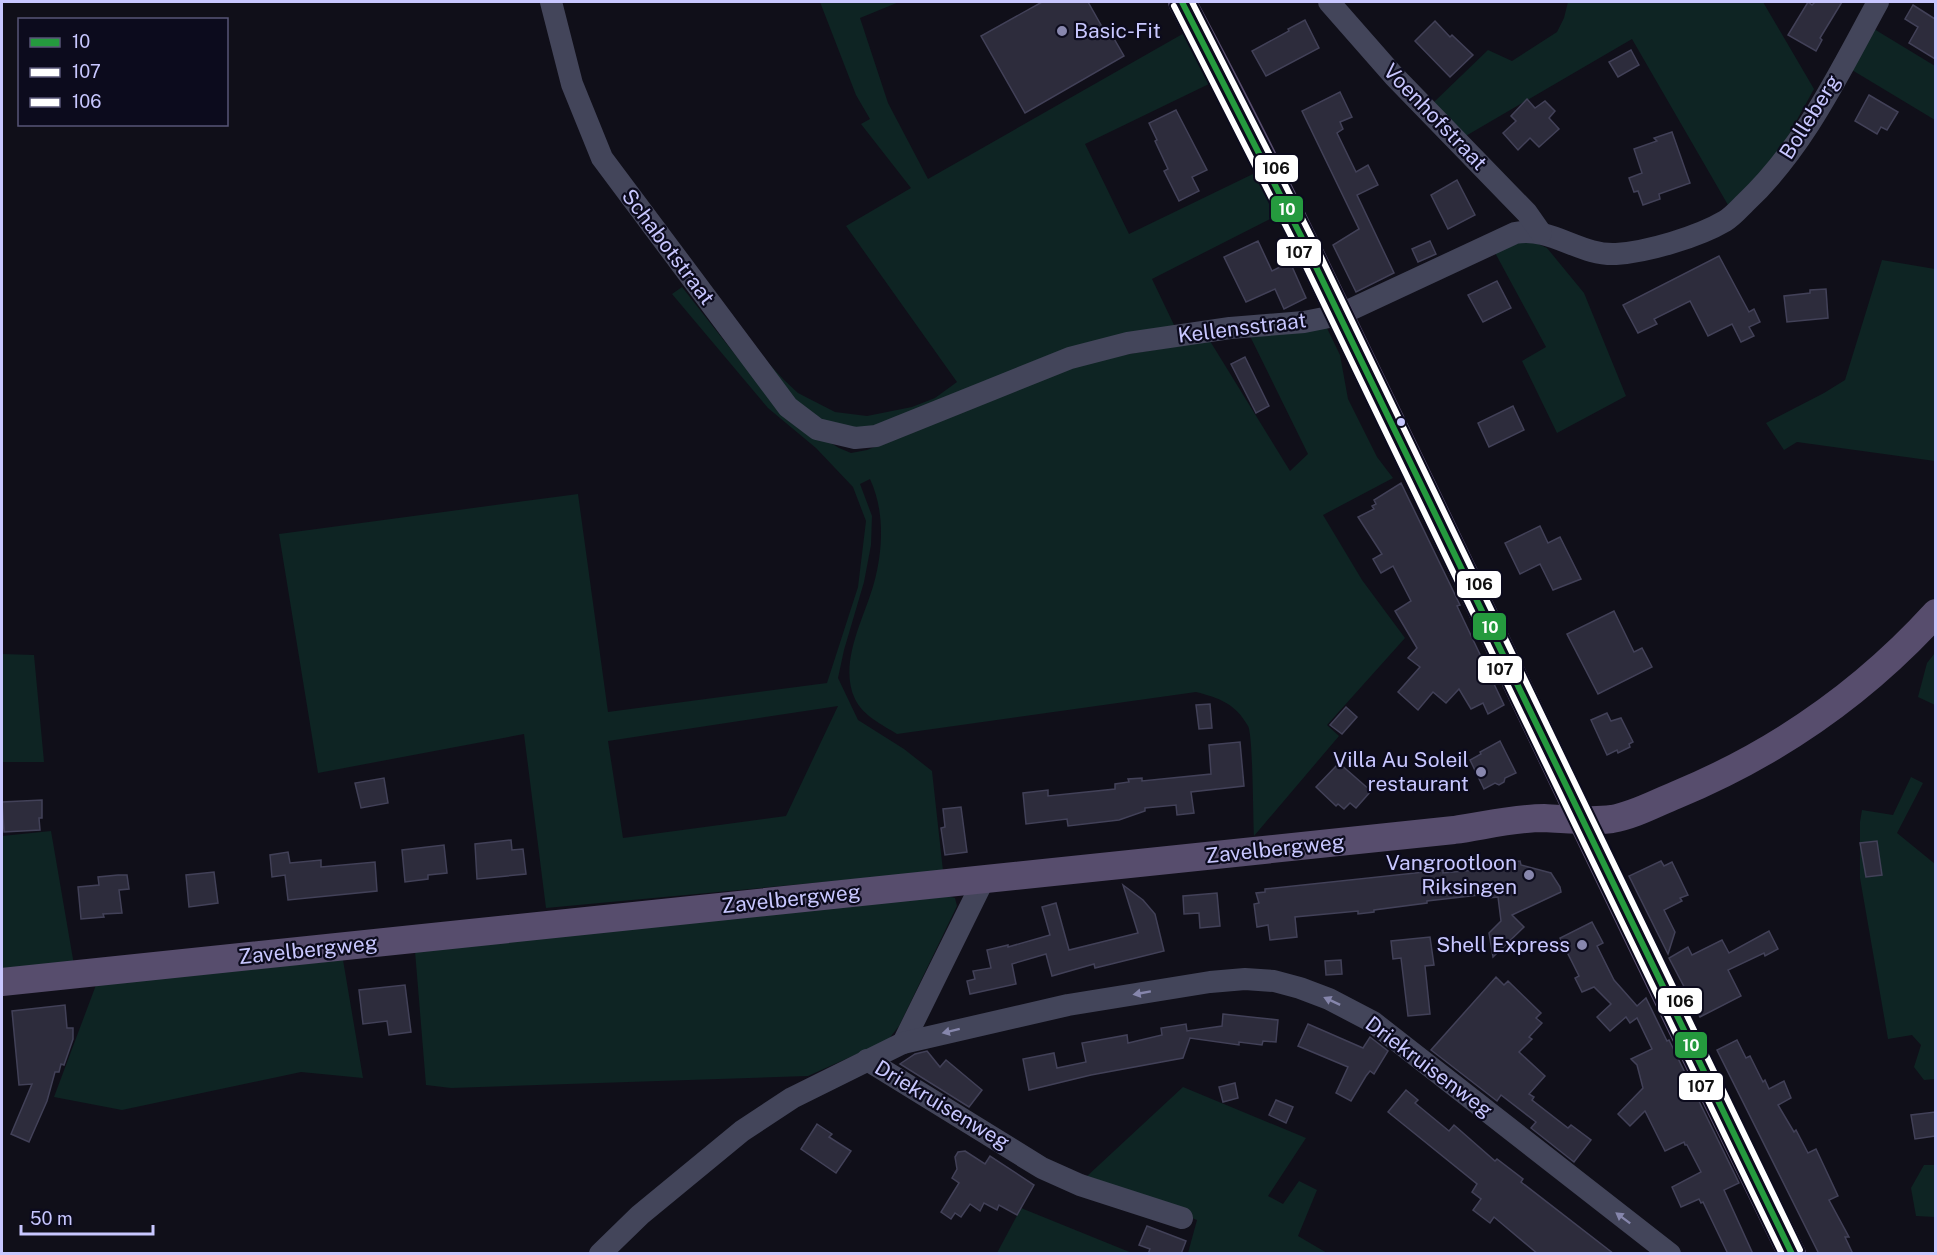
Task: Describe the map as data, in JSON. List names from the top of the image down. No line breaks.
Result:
{"streets":{"main road":["Zavelbergweg"],"street":["Voenhofstraat","Bolleberg","Schabotstraat","Kellensstraat","Driekruisenweg"]},"crossings":[["Voenhofstraat","Kellensstraat"],["Bolleberg","Kellensstraat"],["Schabotstraat","Kellensstraat"],["Zavelbergweg","Driekruisenweg"]],"one_way":["Driekruisenweg"],"places":["Basic-Fit","Villa Au Soleil restaurant","Vangrootloon Riksingen","Shell Express"],"lines":["transit line 10","transit line 106","transit line 107"],"legend":["10","107","106"],"scale_bar":"50 m"}
